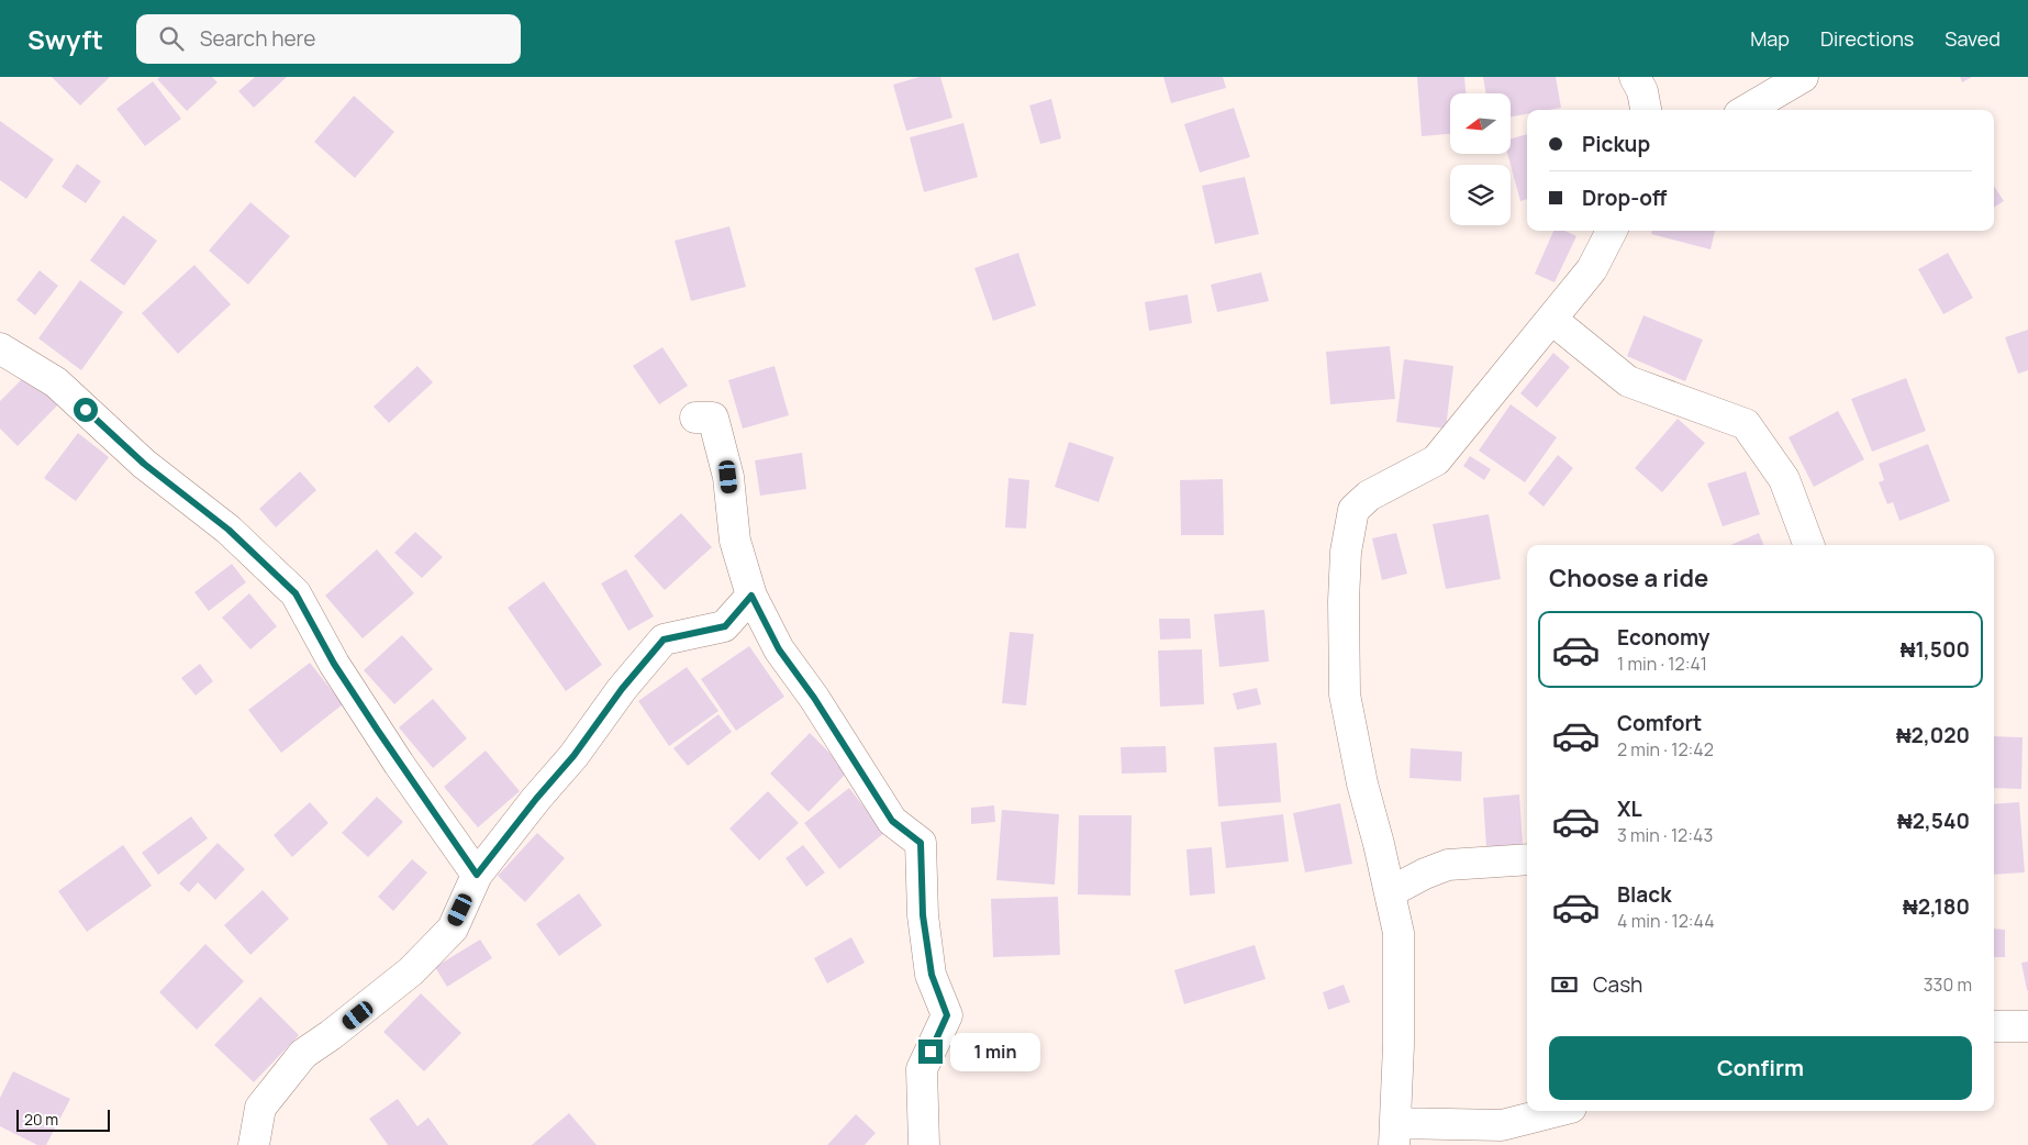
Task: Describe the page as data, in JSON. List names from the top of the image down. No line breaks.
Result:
{"scale_bar":"20 m","north":"left","page":{"header":"Swyft","search":"Search here","nav":["Map","Directions","Saved"],"banner":["Pickup","Drop-off"],"heading":"Choose a ride","list":[{"name":"Economy","note":"1 min · 12:41","value":"₦1,500"},{"name":"Comfort","note":"2 min · 12:42","value":"₦2,020"},{"name":"XL","note":"3 min · 12:43","value":"₦2,540"},{"name":"Black","note":"4 min · 12:44","value":"₦2,180"}],"pay":["Cash","330 m"],"buttons":"Confirm","bubble":"1 min","scale":"20 m"}}
